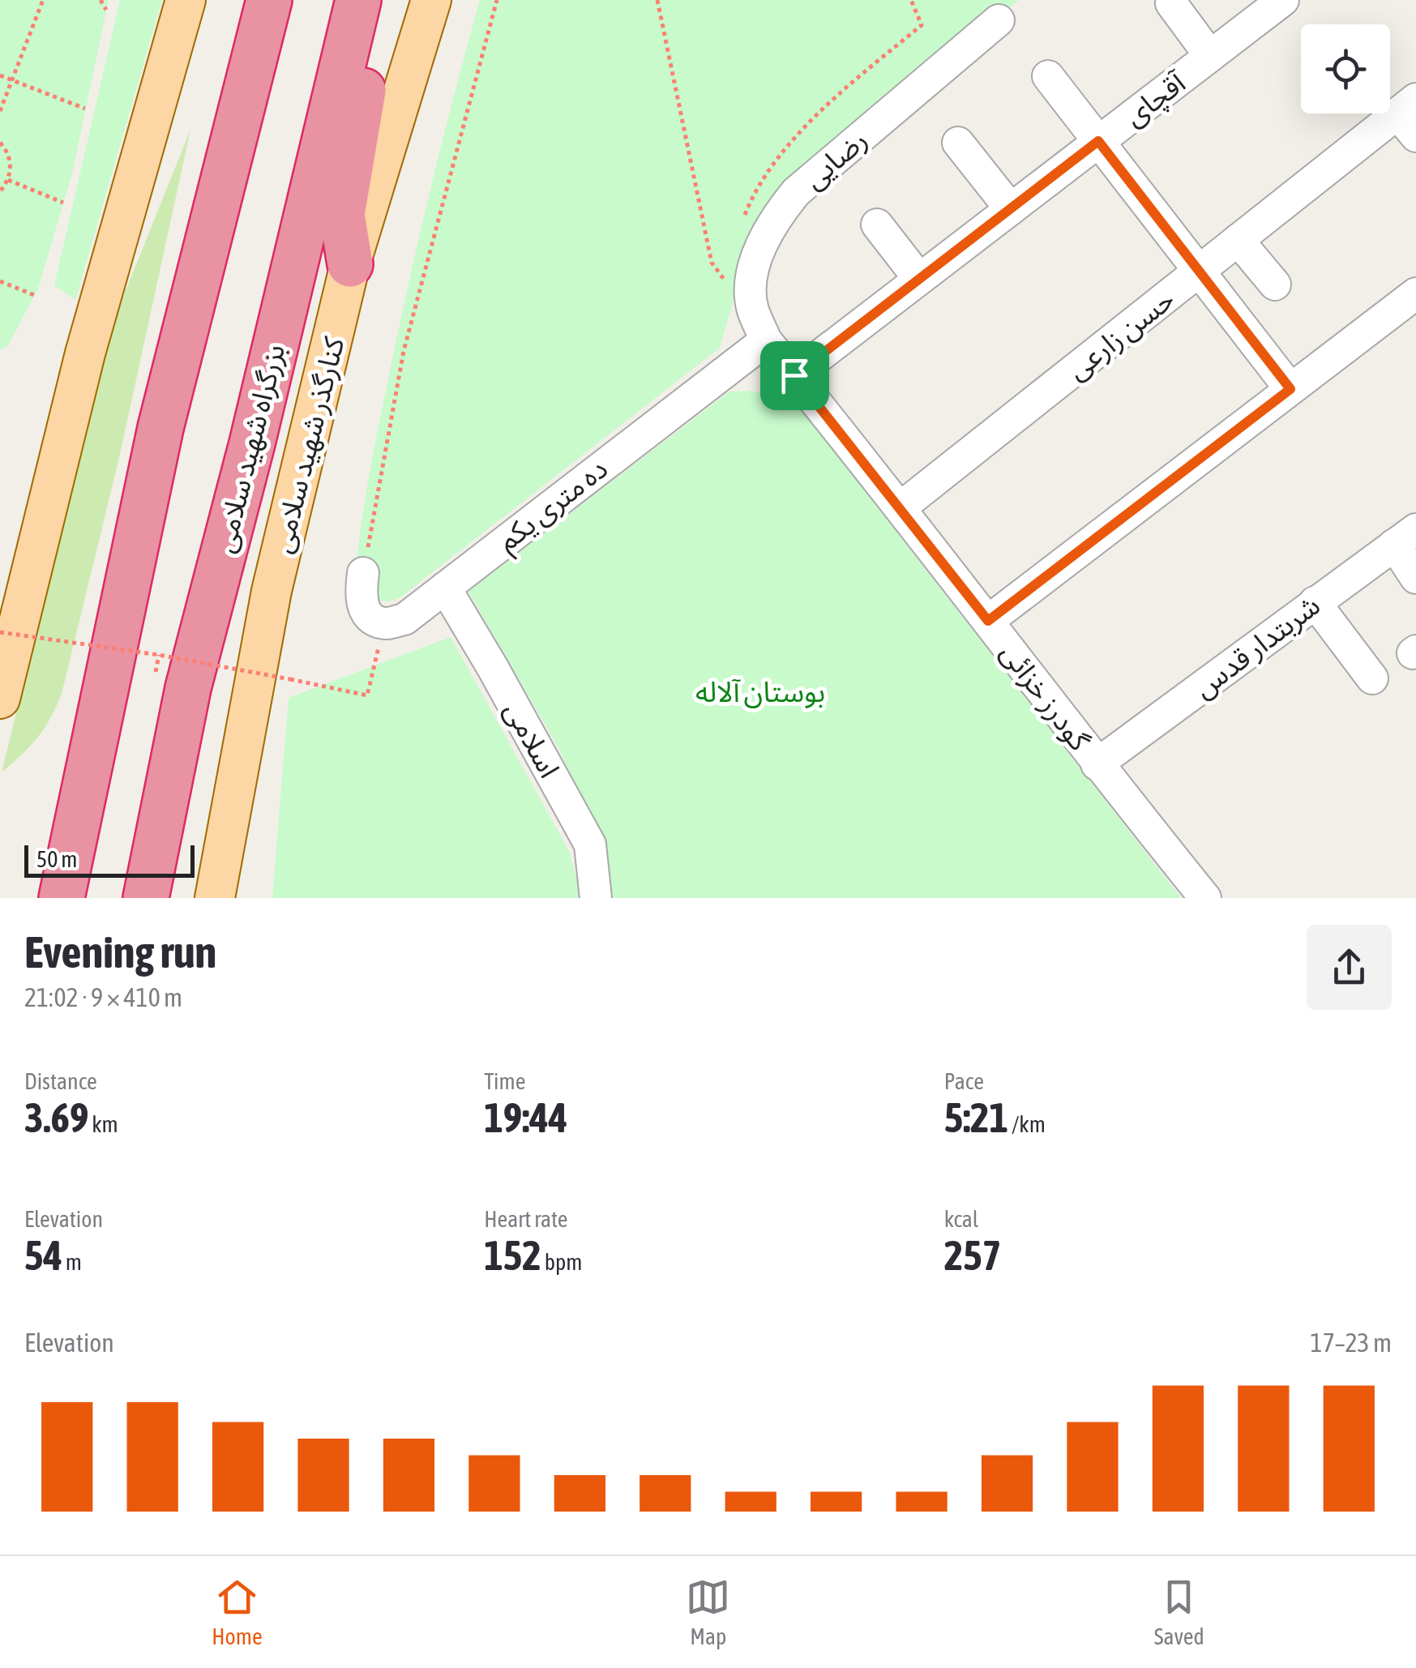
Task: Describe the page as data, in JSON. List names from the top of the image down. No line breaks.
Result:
{"streets":{"highway":["بزرگراه شهید سلامی"],"main road":["کنارگذر شهید سلامی"],"street":["آقچای","رضایی","حسن زارعی","ده متری یکم","شربتدار قدس","گودرز خزائی","اسلامی"]},"crossings":[["آقچای","گودرز خزائی"],["رضایی","ده متری یکم"],["رضایی","گودرز خزائی"],["حسن زارعی","گودرز خزائی"],["ده متری یکم","گودرز خزائی"],["ده متری یکم","اسلامی"],["شربتدار قدس","گودرز خزائی"]],"parks":["بوستان آلاله"],"scale_bar":"50 m","page":{"scale":"50 m","heading":["Evening run","21:02 · 9 × 410 m"],"stats":[["Distance","3.69 km"],["Time","19:44"],["Pace","5:21 /km"],["Elevation","54 m"],["Heart rate","152 bpm"],["kcal","257"]],"chart":["Elevation","17–23 m"],"tabs":["Home","Map","Saved"]}}
